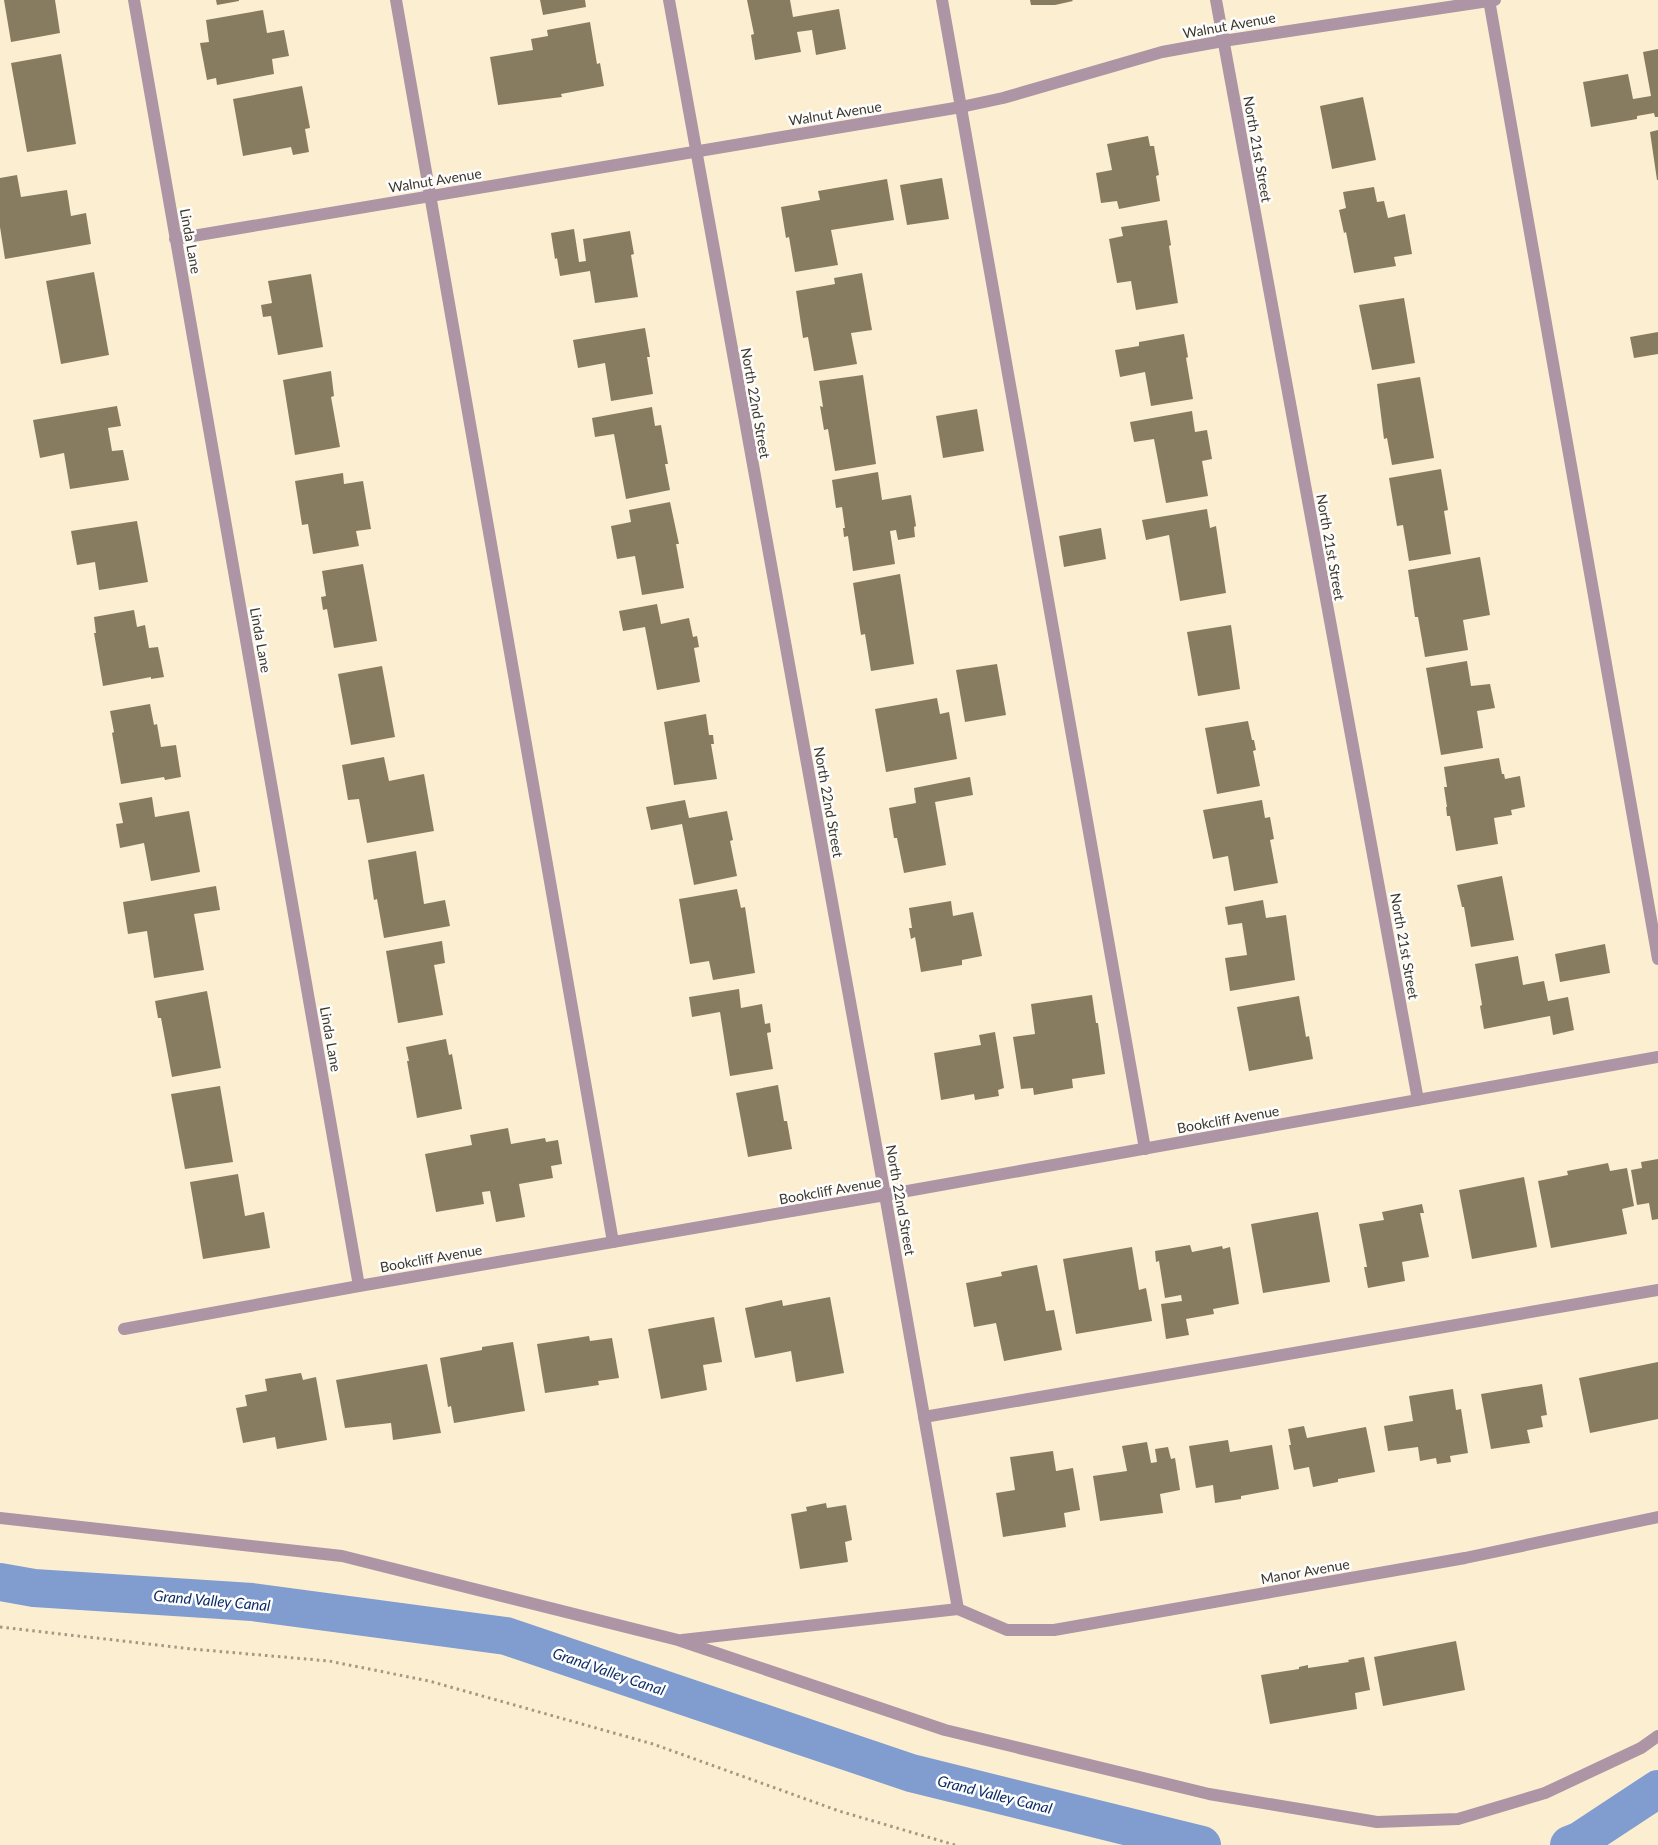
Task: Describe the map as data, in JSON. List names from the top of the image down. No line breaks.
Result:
{"streets":{"street":["Walnut Avenue","North 21st Street","Linda Lane","North 22nd Street","Bookcliff Avenue","Manor Avenue"]},"crossings":[["Walnut Avenue","North 21st Street"],["Walnut Avenue","Linda Lane"],["Walnut Avenue","North 22nd Street"],["North 21st Street","Bookcliff Avenue"],["Linda Lane","Bookcliff Avenue"],["North 22nd Street","Bookcliff Avenue"],["North 22nd Street","Manor Avenue"]],"water":["Grand Valley Canal"]}
